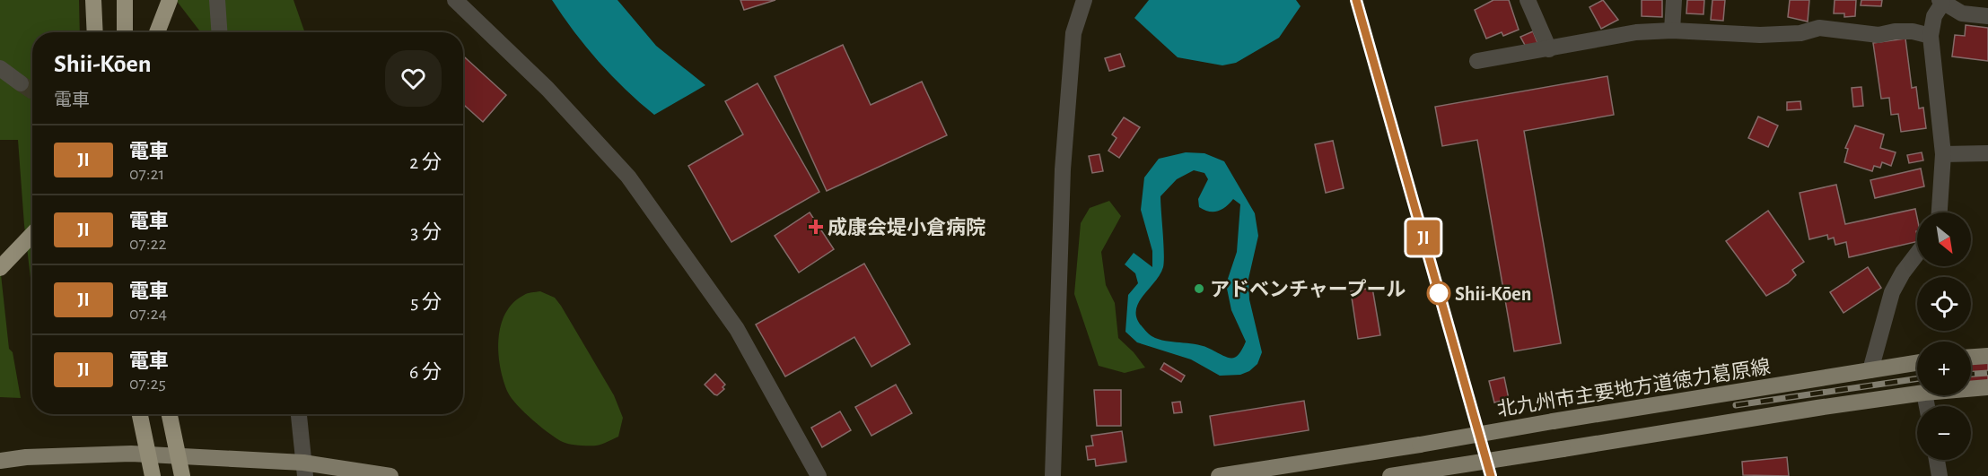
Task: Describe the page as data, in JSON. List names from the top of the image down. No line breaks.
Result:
{"streets":{"main road":["北九州市主要地方道徳力葛原線"]},"places":{"health":["成康会堤小倉病院"],"other":["アドベンチャープール","Shii-Kōen"]},"north":"bottom right","page":{"on_map":"JI","heading":["Shii-Kōen","電車"],"list":[{"mark":"JI","name":"電車","note":"07:21","value":"2 分"},{"mark":"JI","name":"電車","note":"07:22","value":"3 分"},{"mark":"JI","name":"電車","note":"07:24","value":"5 分"},{"mark":"JI","name":"電車","note":"07:25","value":"6 分"}],"map_buttons":["+","−"]}}
